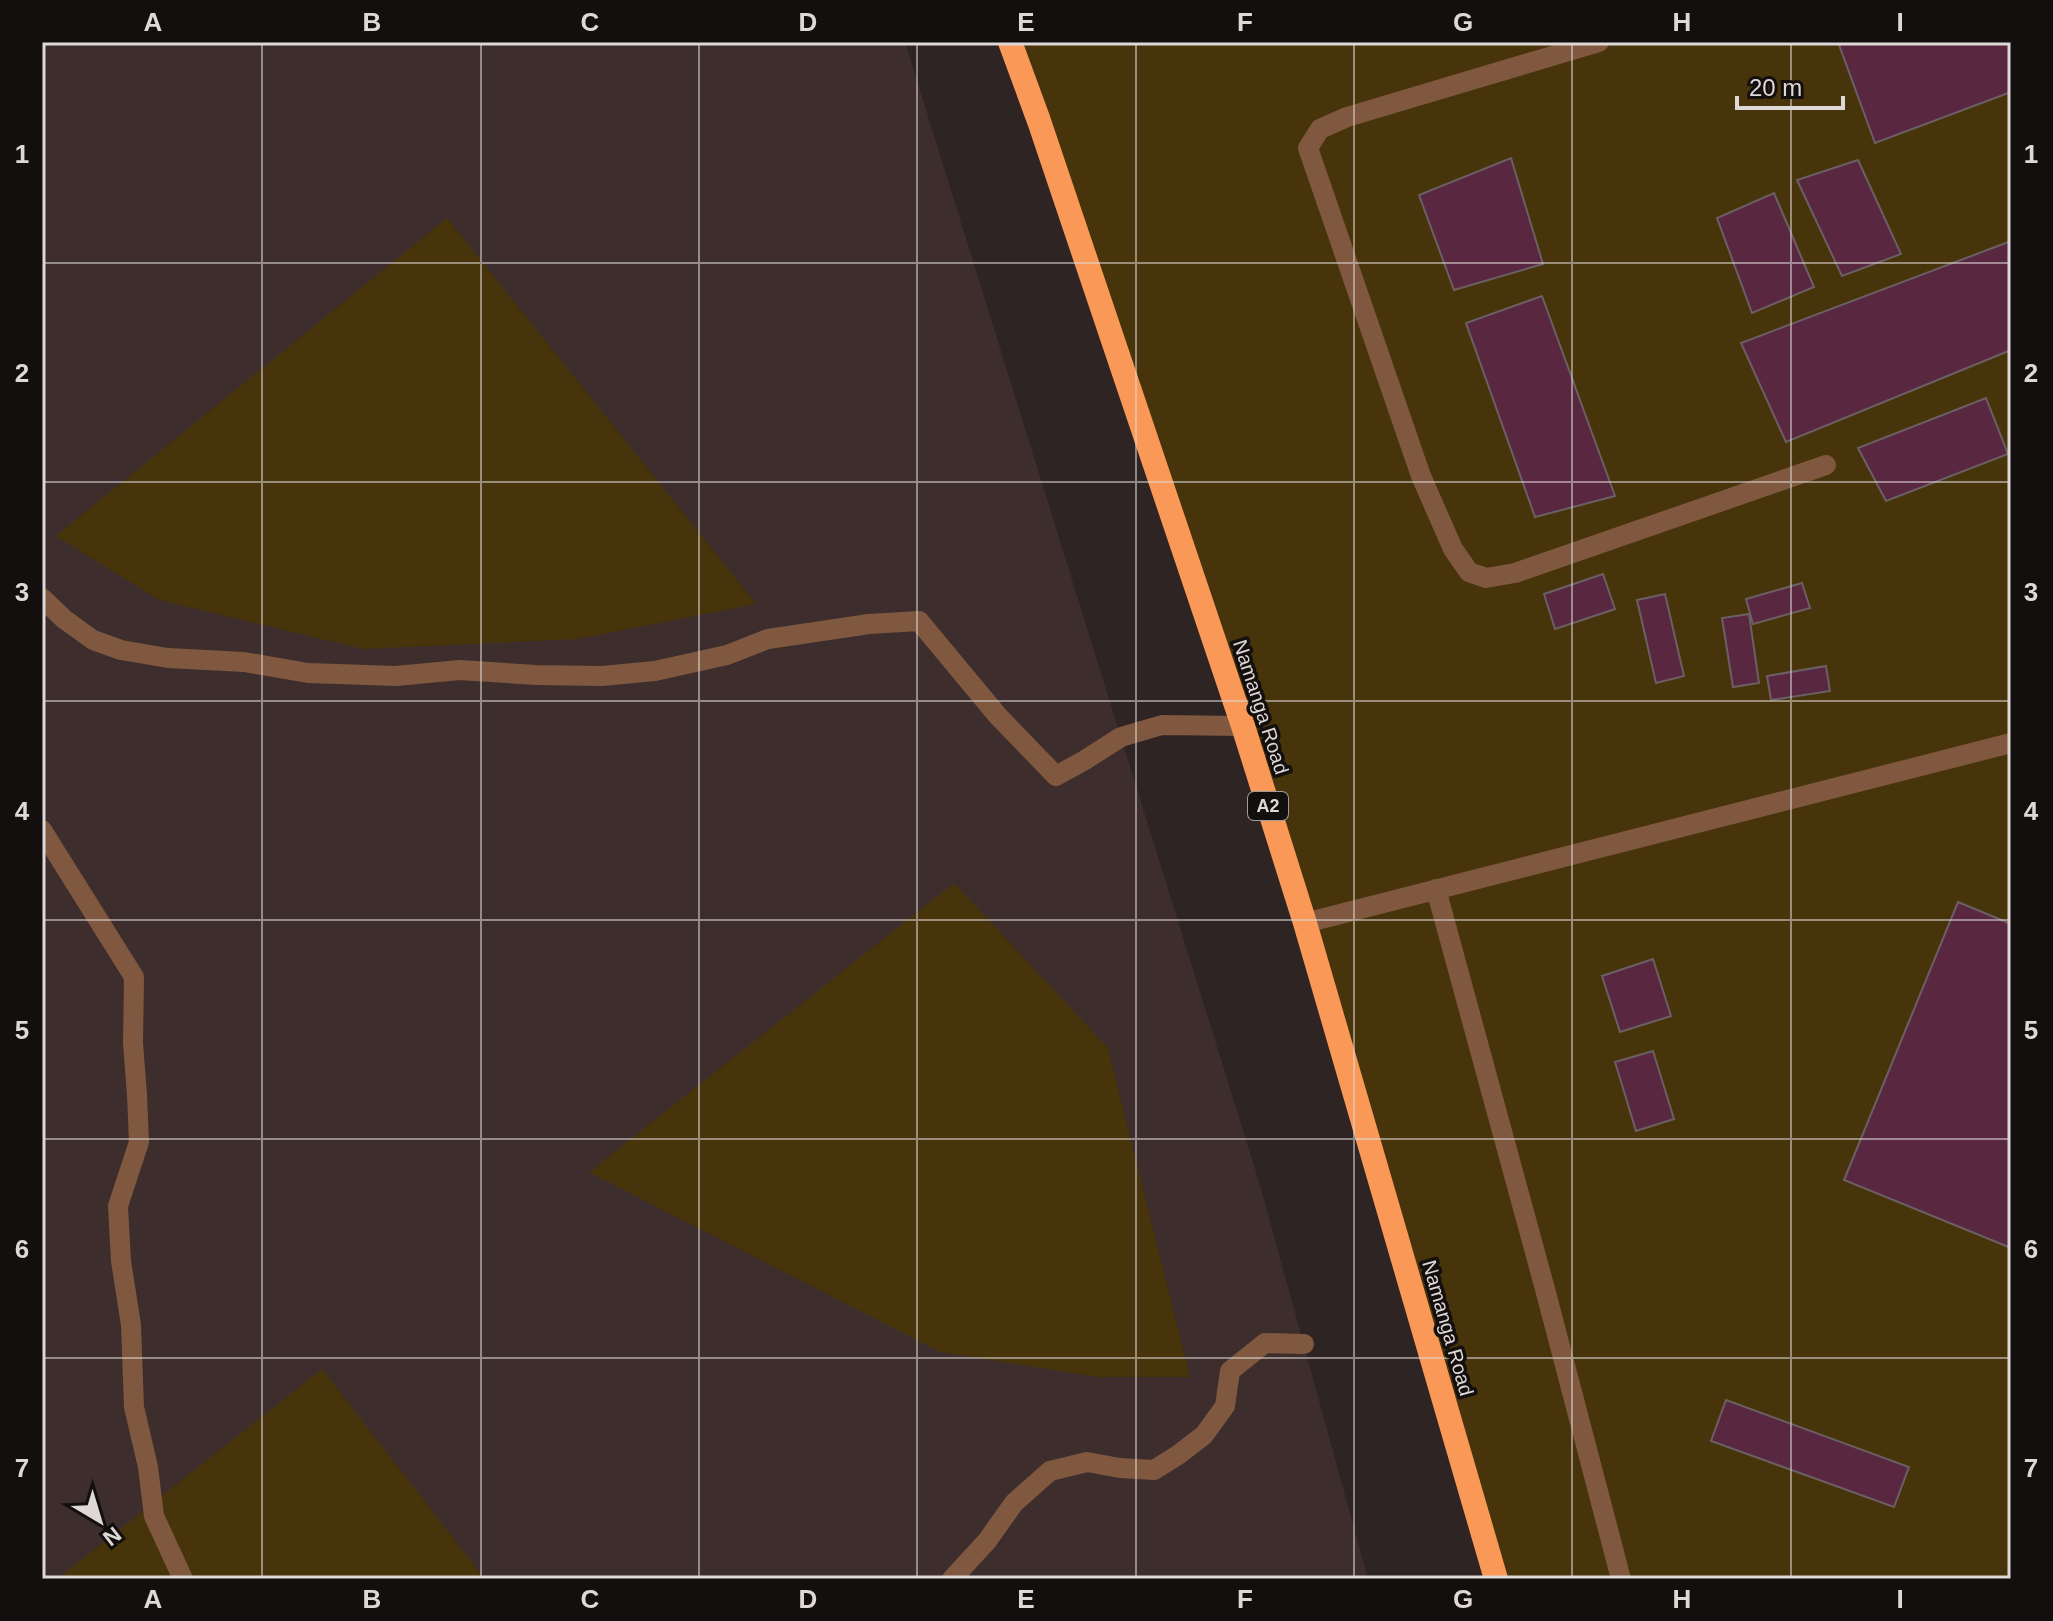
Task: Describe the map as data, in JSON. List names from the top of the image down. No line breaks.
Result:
{"streets":{"highway":["Namanga Road","A2"]},"scale_bar":"20 m","north":"bottom right","grid":{"columns":["A","B","C","D","E","F","G","H","I"],"rows":["1","2","3","4","5","6","7"]}}
